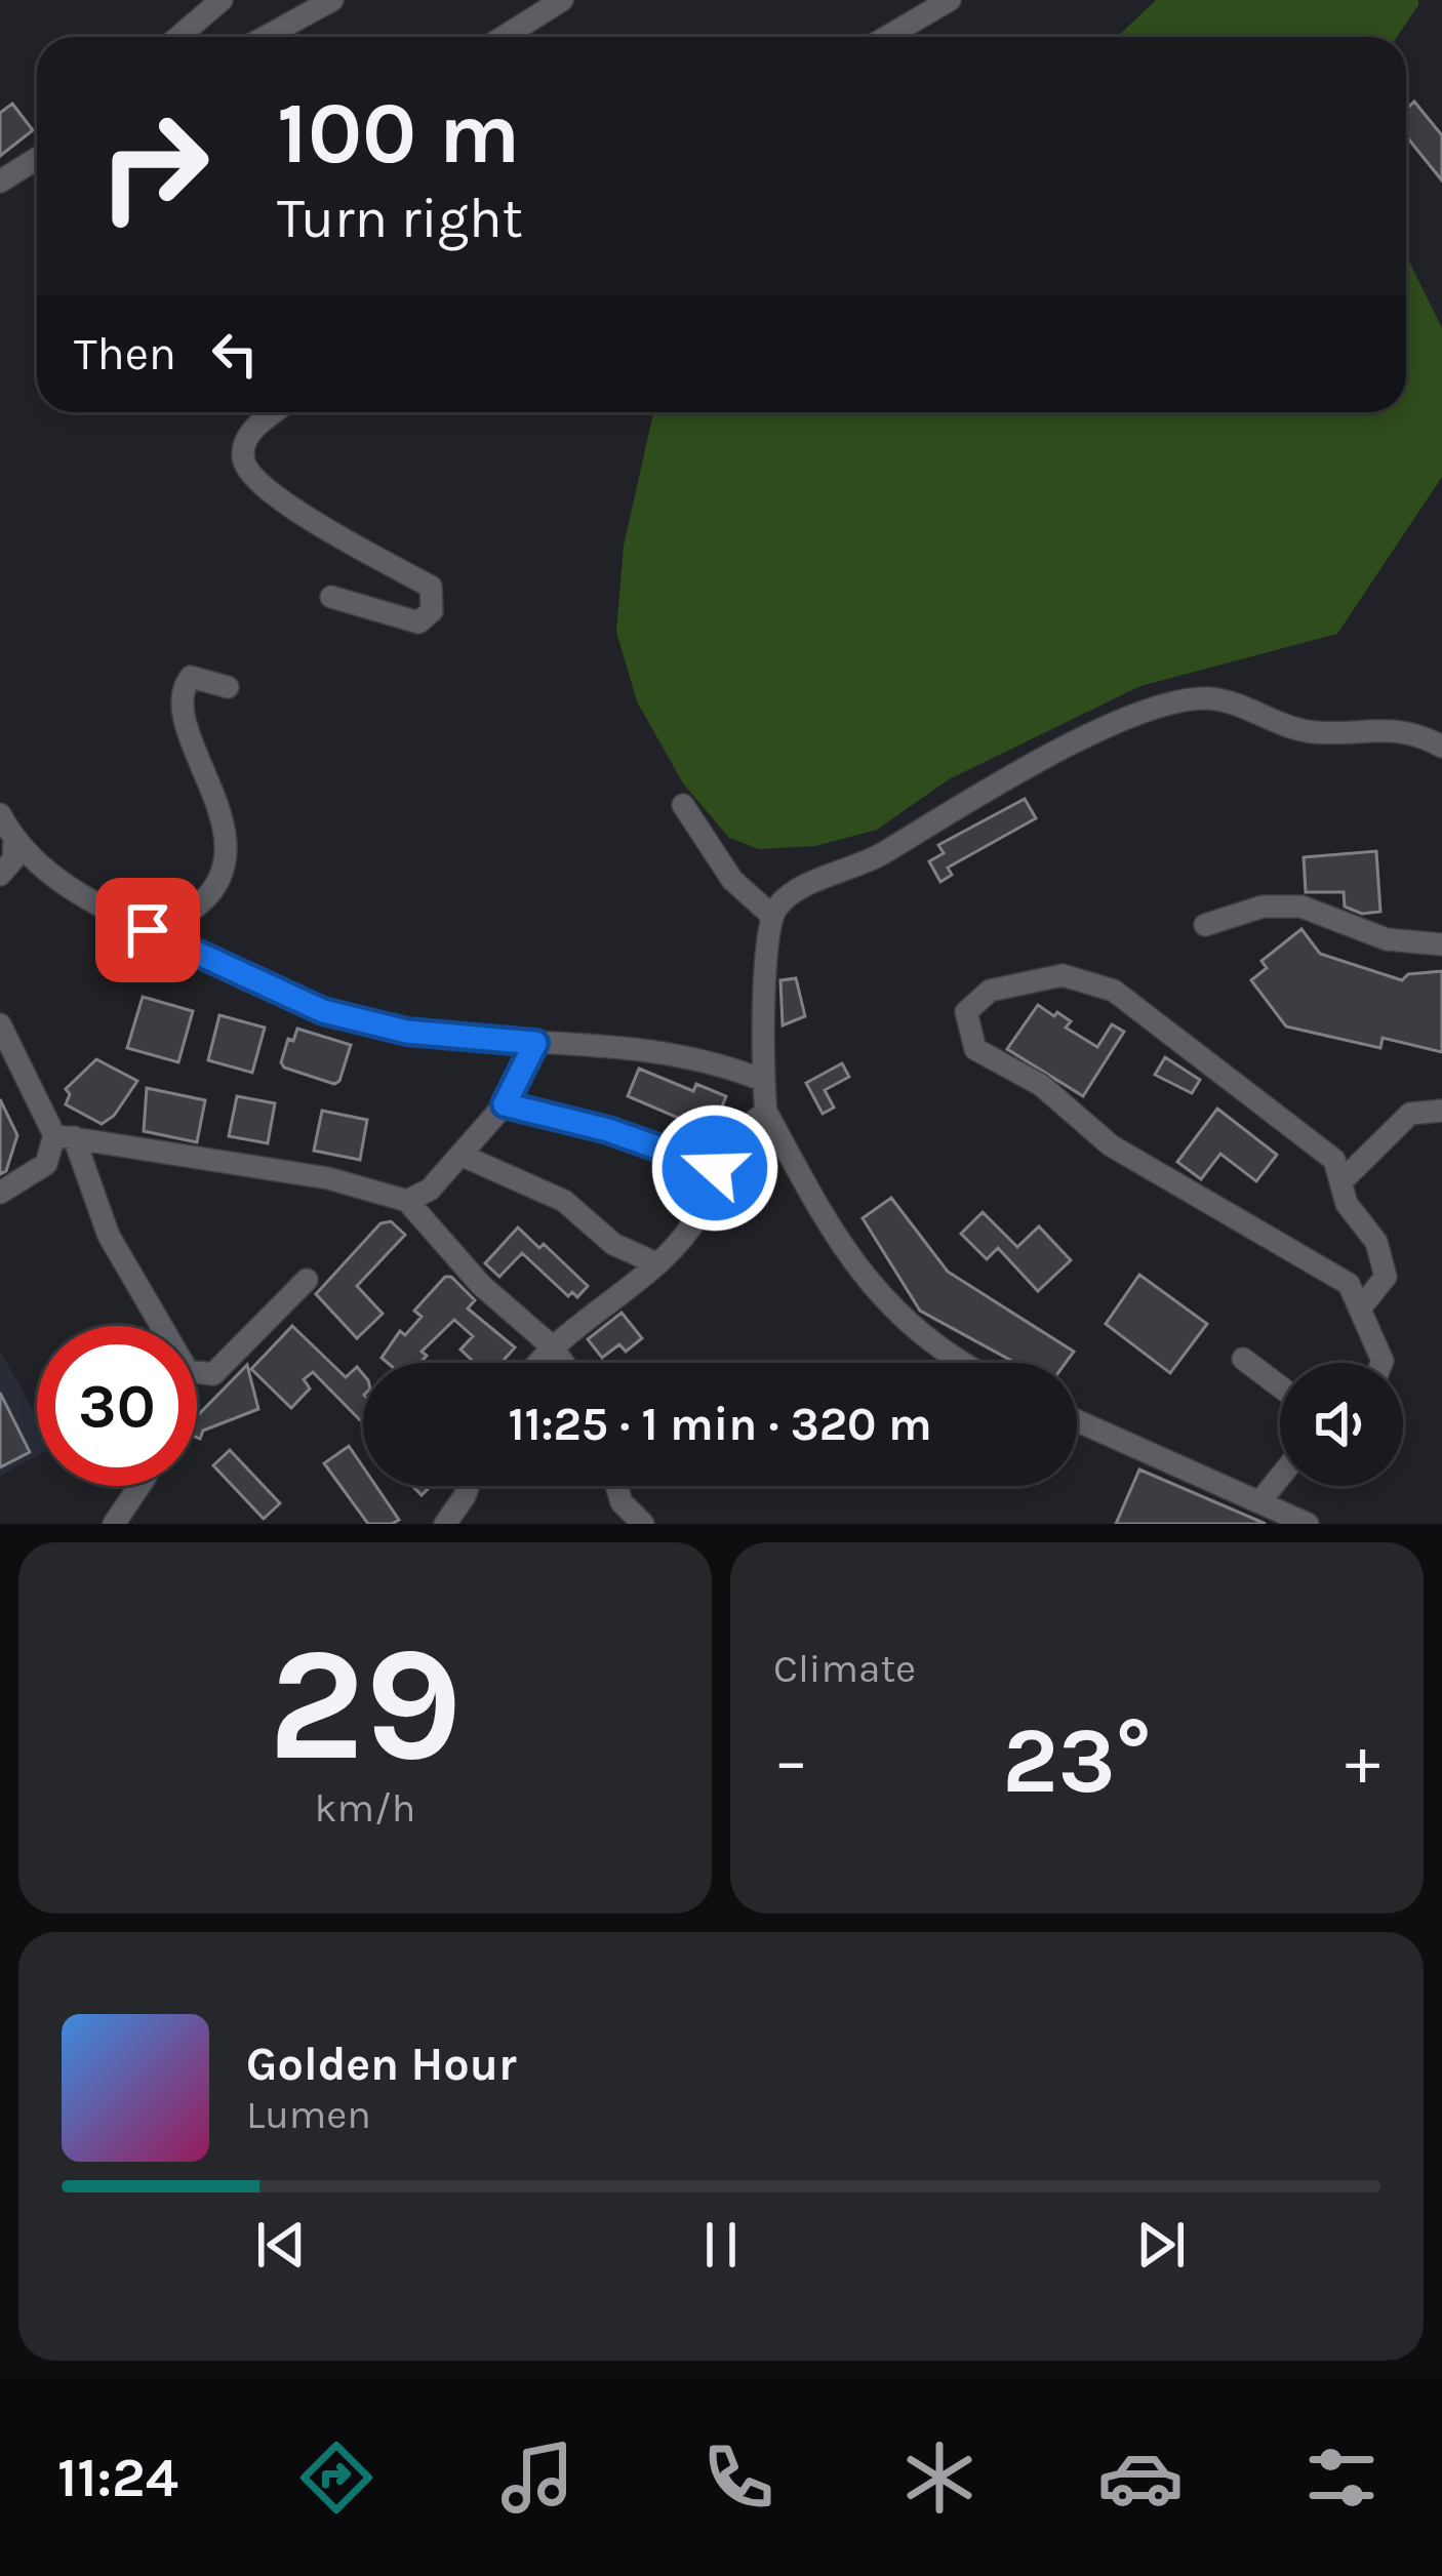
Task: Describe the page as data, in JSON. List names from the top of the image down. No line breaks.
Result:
{"page":{"turn":["100 m","Turn right"],"then":"Then","limit":"30","trip":"11:25 · 1 min · 320 m","tile":[["29","km/h"],"Climate"],"heat":["−","23°","+"],"song":["Golden Hour","Lumen"],"tabs":"11:24"}}
